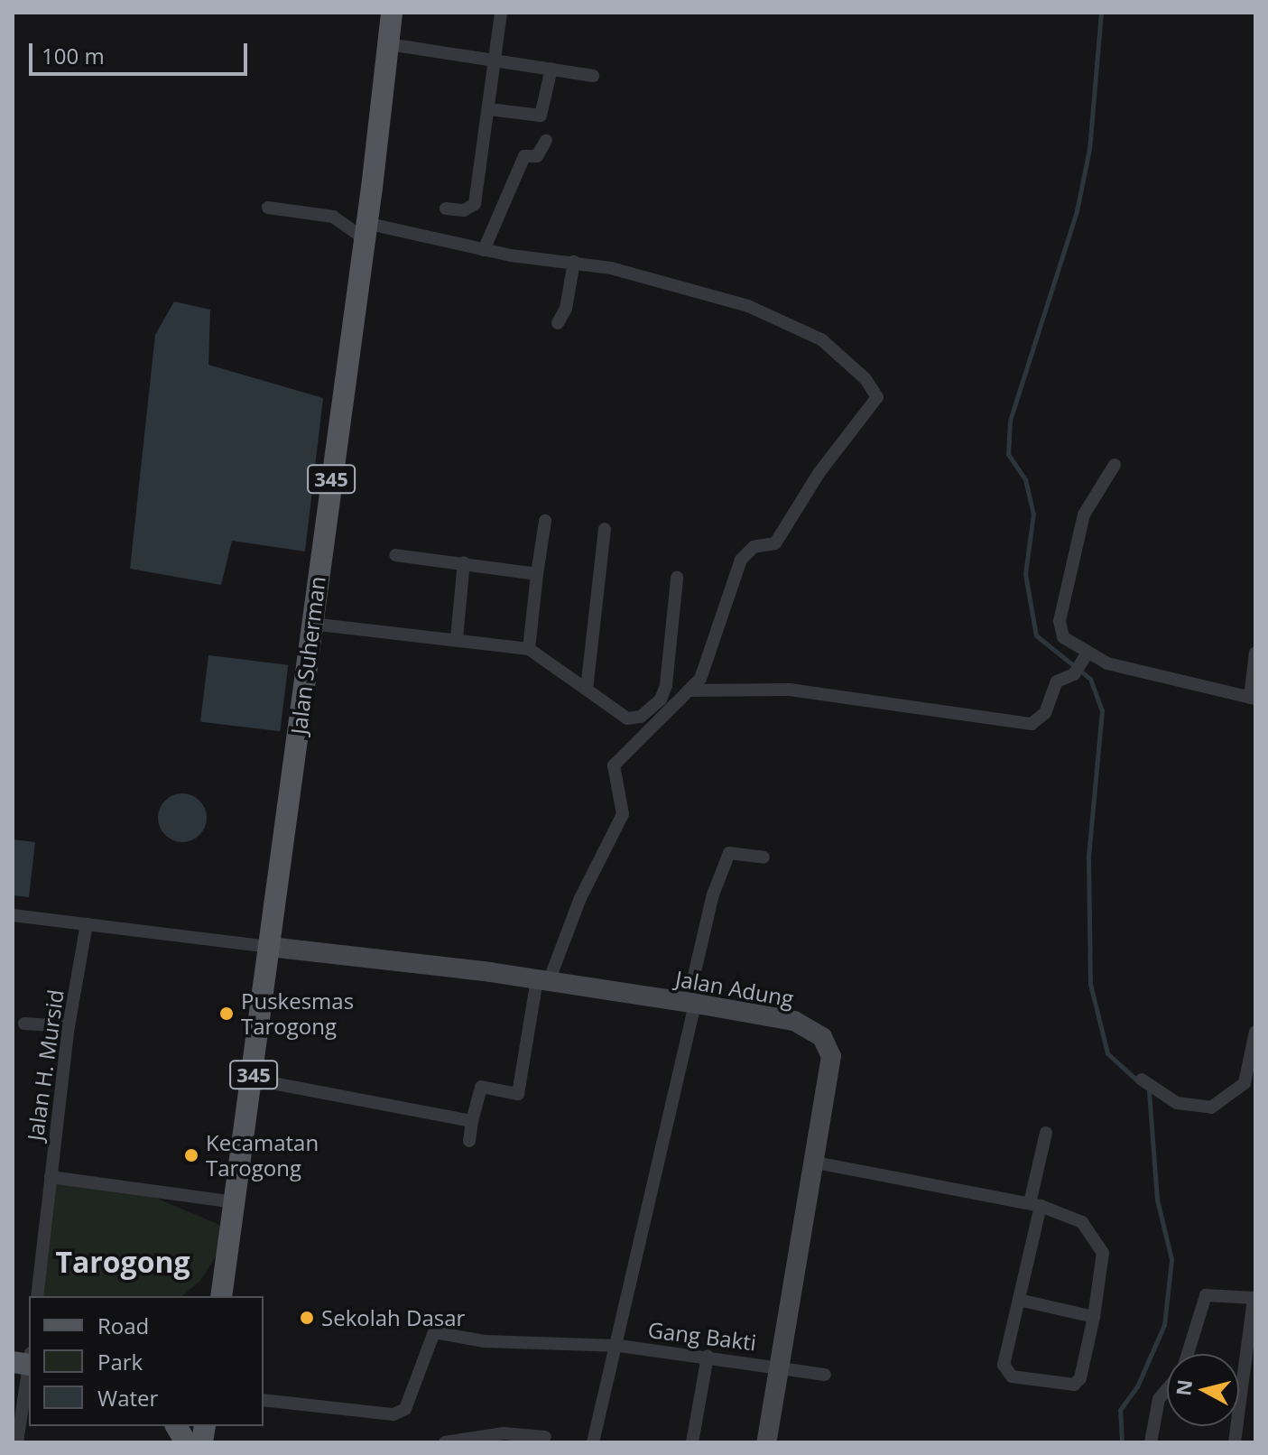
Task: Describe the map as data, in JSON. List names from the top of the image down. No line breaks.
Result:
{"streets":{"main road":["345","Jalan Suherman","Jalan Adung"],"street":["Jalan H. Mursid","Gang Bakti"]},"crossings":[["Jalan Suherman","Jalan Adung"],["Jalan Adung","Gang Bakti"]],"districts":["Tarogong"],"places":["Puskesmas Tarogong","Kecamatan Tarogong","Sekolah Dasar"],"legend":["Road","Park","Water"],"scale_bar":"100 m","north":"left"}
